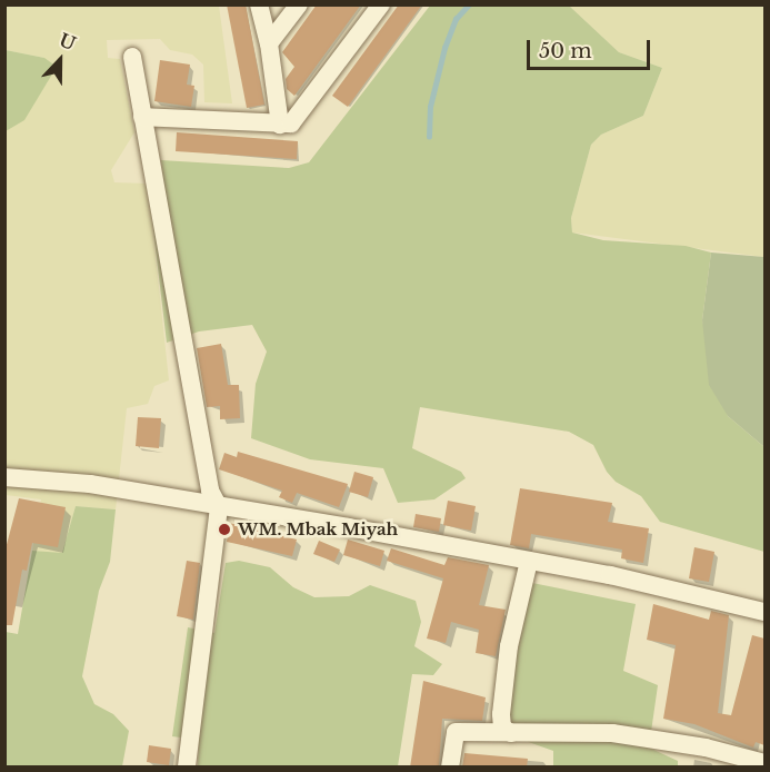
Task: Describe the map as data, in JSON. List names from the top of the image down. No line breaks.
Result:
{"places":["WM. Mbak Miyah"],"scale_bar":"50 m","north":"top"}
